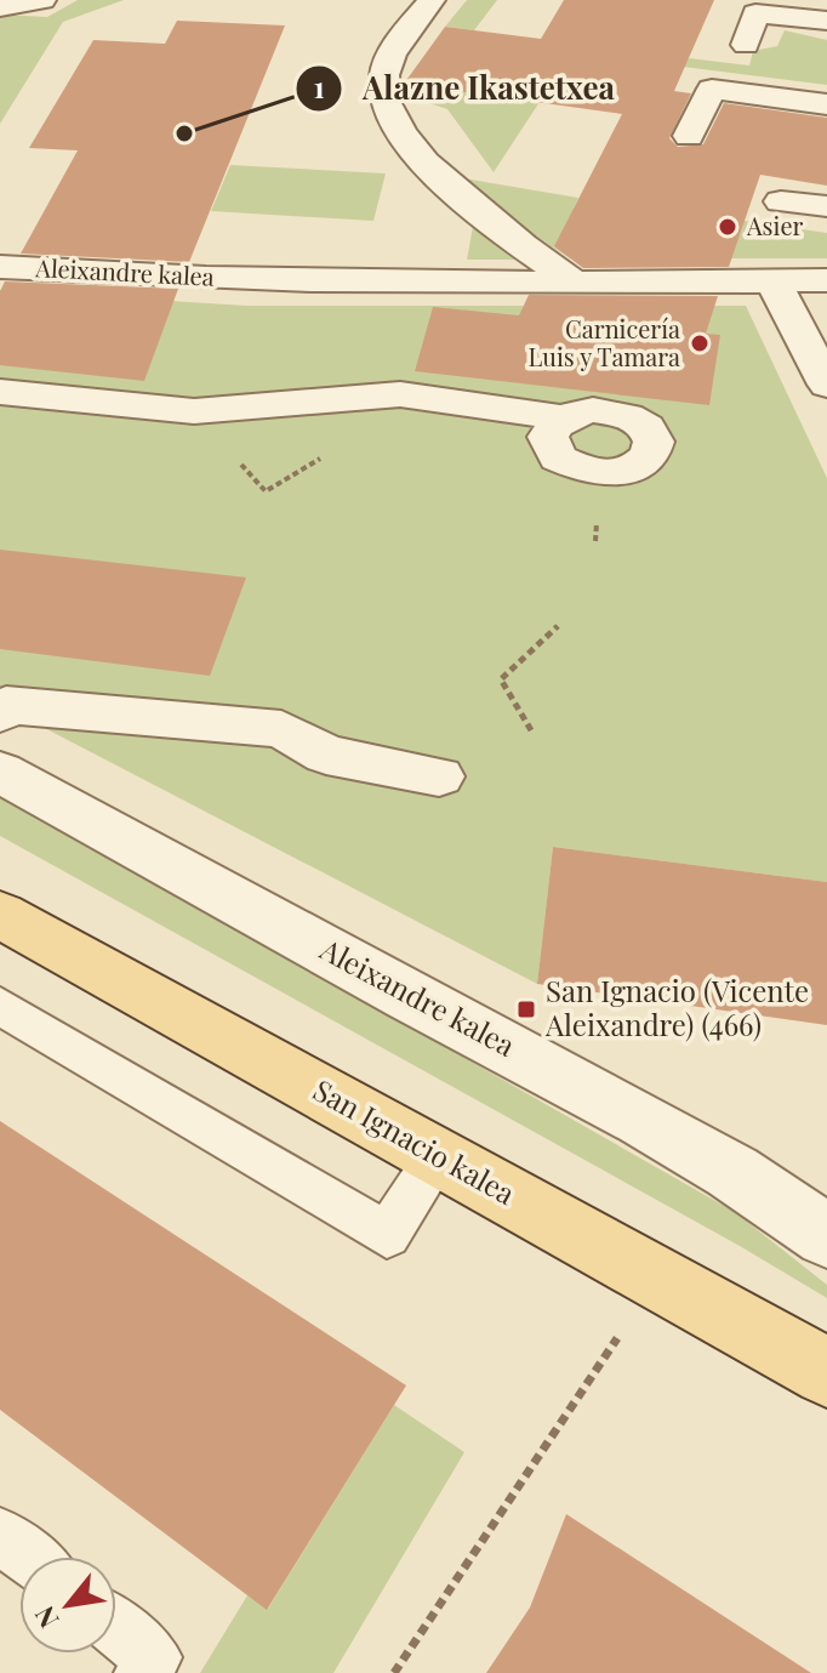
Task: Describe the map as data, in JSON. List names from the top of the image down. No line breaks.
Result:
{"streets":{"main road":["San Ignacio kalea"],"street":["Aleixandre kalea"]},"places":{"other":["Alazne Ikastetxea","Asier","Carnicería Luis y Tamara"],"transit":["San Ignacio (Vicente Aleixandre) (466)"]},"north":"bottom left"}
